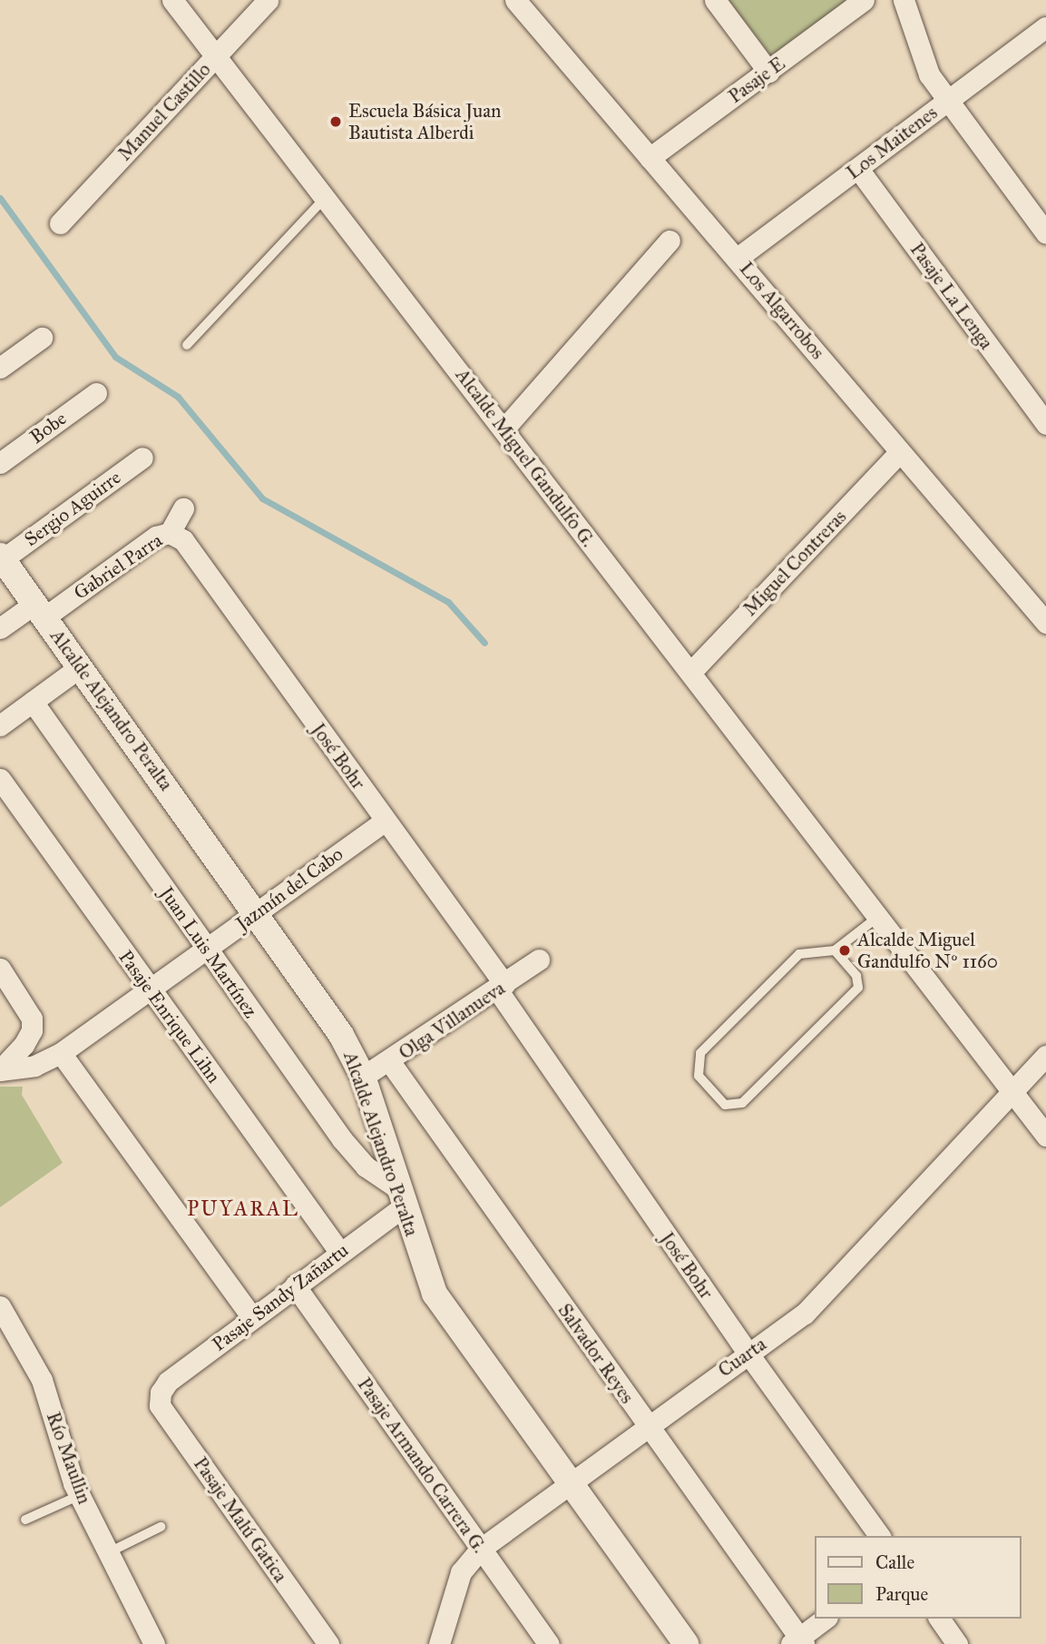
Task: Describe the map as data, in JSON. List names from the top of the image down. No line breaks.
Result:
{"streets":{"street":["Pasaje E","Manuel Castillo","Los Maitenes","Pasaje La Lenga","Los Algarrobos","Bobe","Alcalde Miguel Gandulfo G.","Sergio Aguirre","Miguel Contreras","Gabriel Parra","Alcalde Alejandro Peralta","José Bohr","Jazmín del Cabo","Juan Luis Martínez","Pasaje Enrique Lihn","Olga Villanueva","Pasaje Sandy Zañartu","Salvador Reyes","Cuarta","Río Maullin","Pasaje Armando Carrera G.","Pasaje Malú Gatica"]},"crossings":[["Pasaje E","Los Algarrobos"],["Manuel Castillo","Alcalde Miguel Gandulfo G."],["Los Maitenes","Pasaje La Lenga"],["Los Maitenes","Los Algarrobos"],["Los Algarrobos","Miguel Contreras"],["Alcalde Miguel Gandulfo G.","Miguel Contreras"],["Alcalde Miguel Gandulfo G.","Cuarta"],["Sergio Aguirre","Alcalde Alejandro Peralta"],["Gabriel Parra","Alcalde Alejandro Peralta"],["Gabriel Parra","José Bohr"],["Alcalde Alejandro Peralta","Jazmín del Cabo"],["Alcalde Alejandro Peralta","Juan Luis Martínez"],["Alcalde Alejandro Peralta","Olga Villanueva"],["Alcalde Alejandro Peralta","Pasaje Sandy Zañartu"],["Alcalde Alejandro Peralta","Cuarta"],["José Bohr","Jazmín del Cabo"],["José Bohr","Olga Villanueva"],["José Bohr","Cuarta"],["Jazmín del Cabo","Juan Luis Martínez"],["Jazmín del Cabo","Pasaje Enrique Lihn"],["Juan Luis Martínez","Pasaje Sandy Zañartu"],["Pasaje Enrique Lihn","Pasaje Sandy Zañartu"],["Olga Villanueva","Salvador Reyes"],["Pasaje Sandy Zañartu","Pasaje Armando Carrera G."],["Pasaje Sandy Zañartu","Pasaje Malú Gatica"],["Salvador Reyes","Cuarta"],["Cuarta","Pasaje Armando Carrera G."]],"districts":["PUYARAL"],"places":["Escuela Básica Juan Bautista Alberdi","Alcalde Miguel Gandulfo Nº 1160"],"legend":["Calle","Parque"]}
